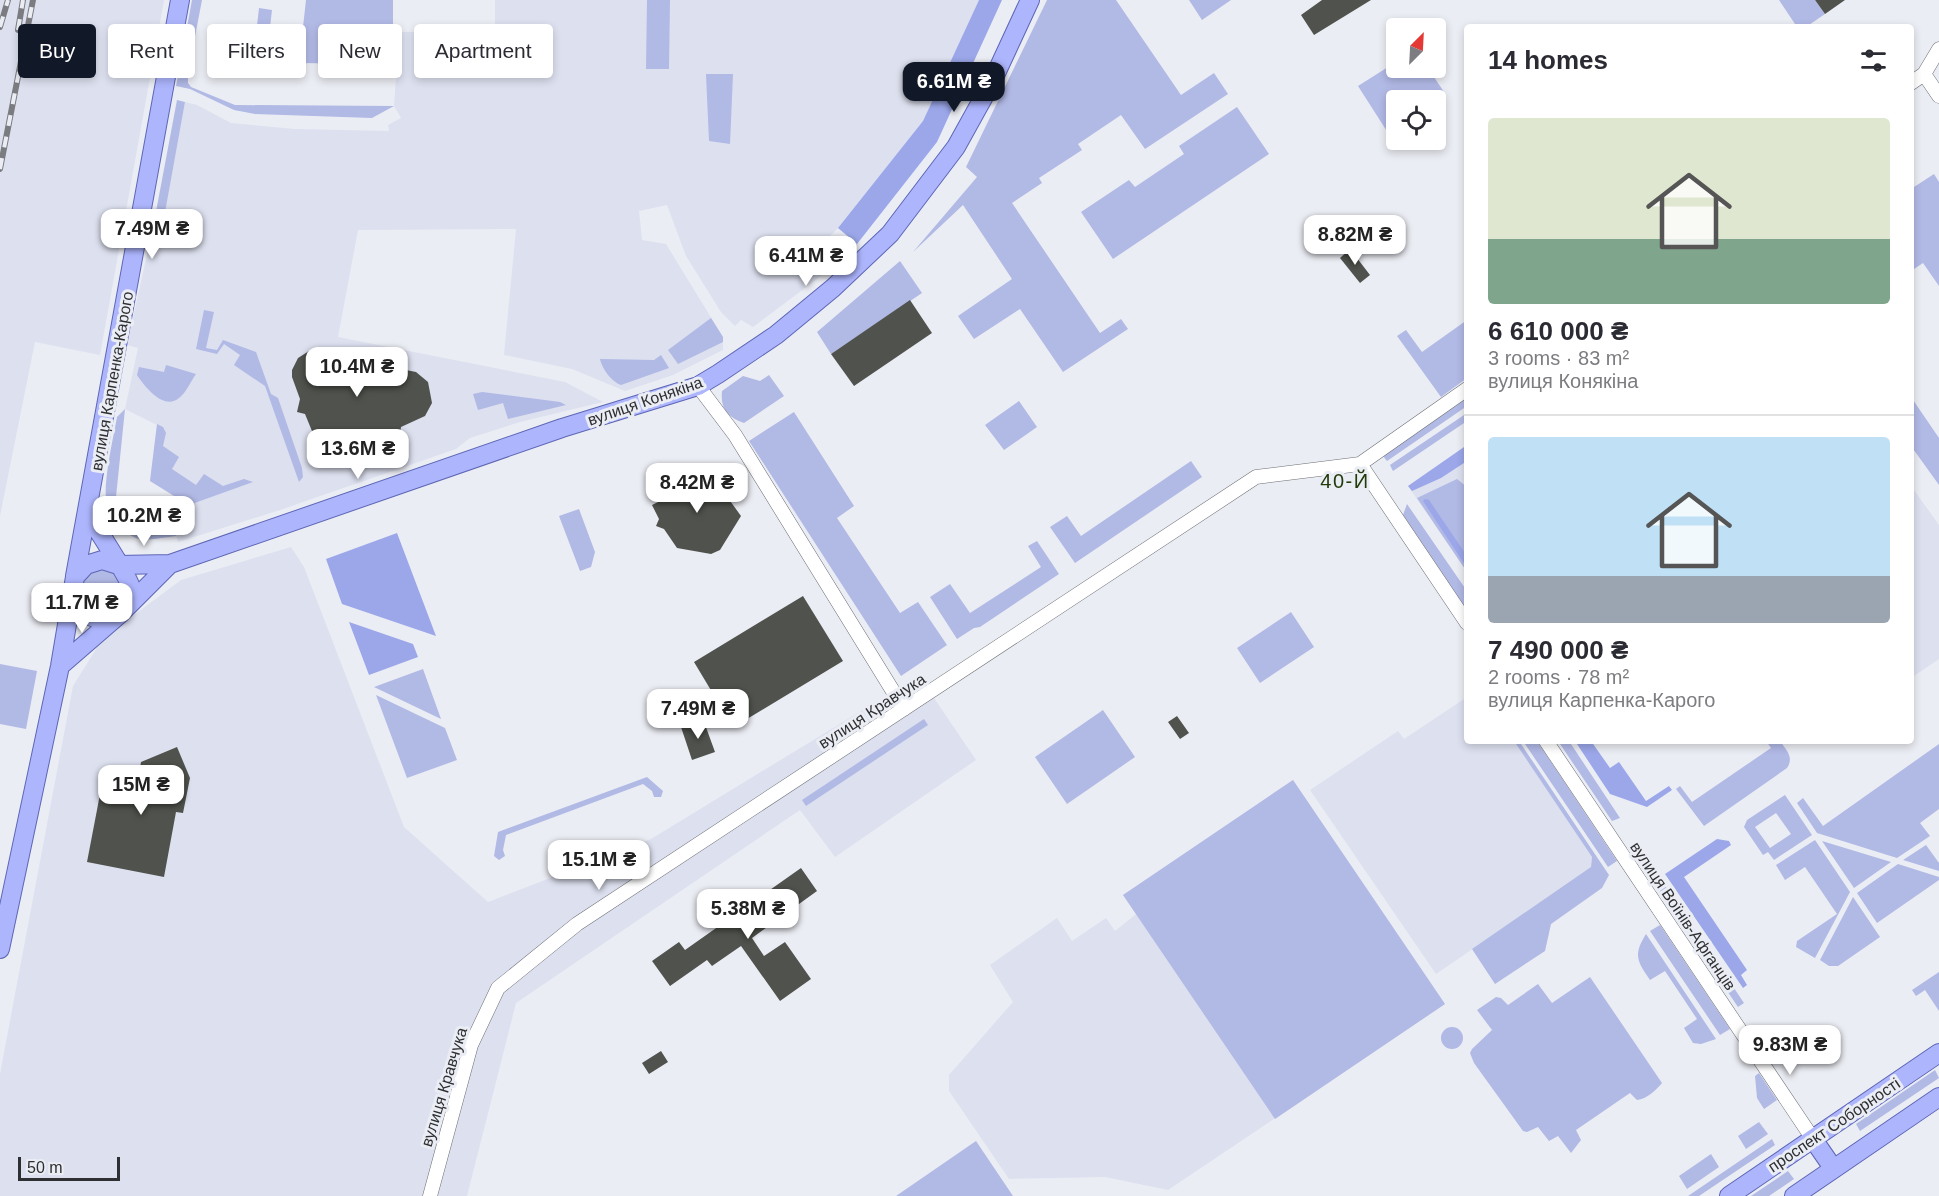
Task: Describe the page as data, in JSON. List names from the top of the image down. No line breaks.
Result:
{"streets":{"main road":["вулиця Карпенка-Карого","вулиця Конякіна","проспект Соборності"],"street":["вулиця Кравчука","вулиця Воїнів-Афганців"]},"crossings":[["вулиця Воїнів-Афганців","проспект Соборності"]],"districts":["40-Й"],"scale_bar":"50 m","north":"top right","page":{"chip":["Buy","Rent","Filters","New","Apartment"],"heading":"14 homes","price":["6.61M ₴","7.49M ₴","8.82M ₴","6.41M ₴","10.4M ₴","13.6M ₴","8.42M ₴","10.2M ₴","11.7M ₴","7.49M ₴","15M ₴","15.1M ₴","5.38M ₴","9.83M ₴"],"list":[{"name":"6 610 000 ₴","note":"3 rooms · 83 m² · вулиця Конякіна"},{"name":"7 490 000 ₴","note":"2 rooms · 78 m² · вулиця Карпенка-Карого"}],"scale":"50 m"}}
